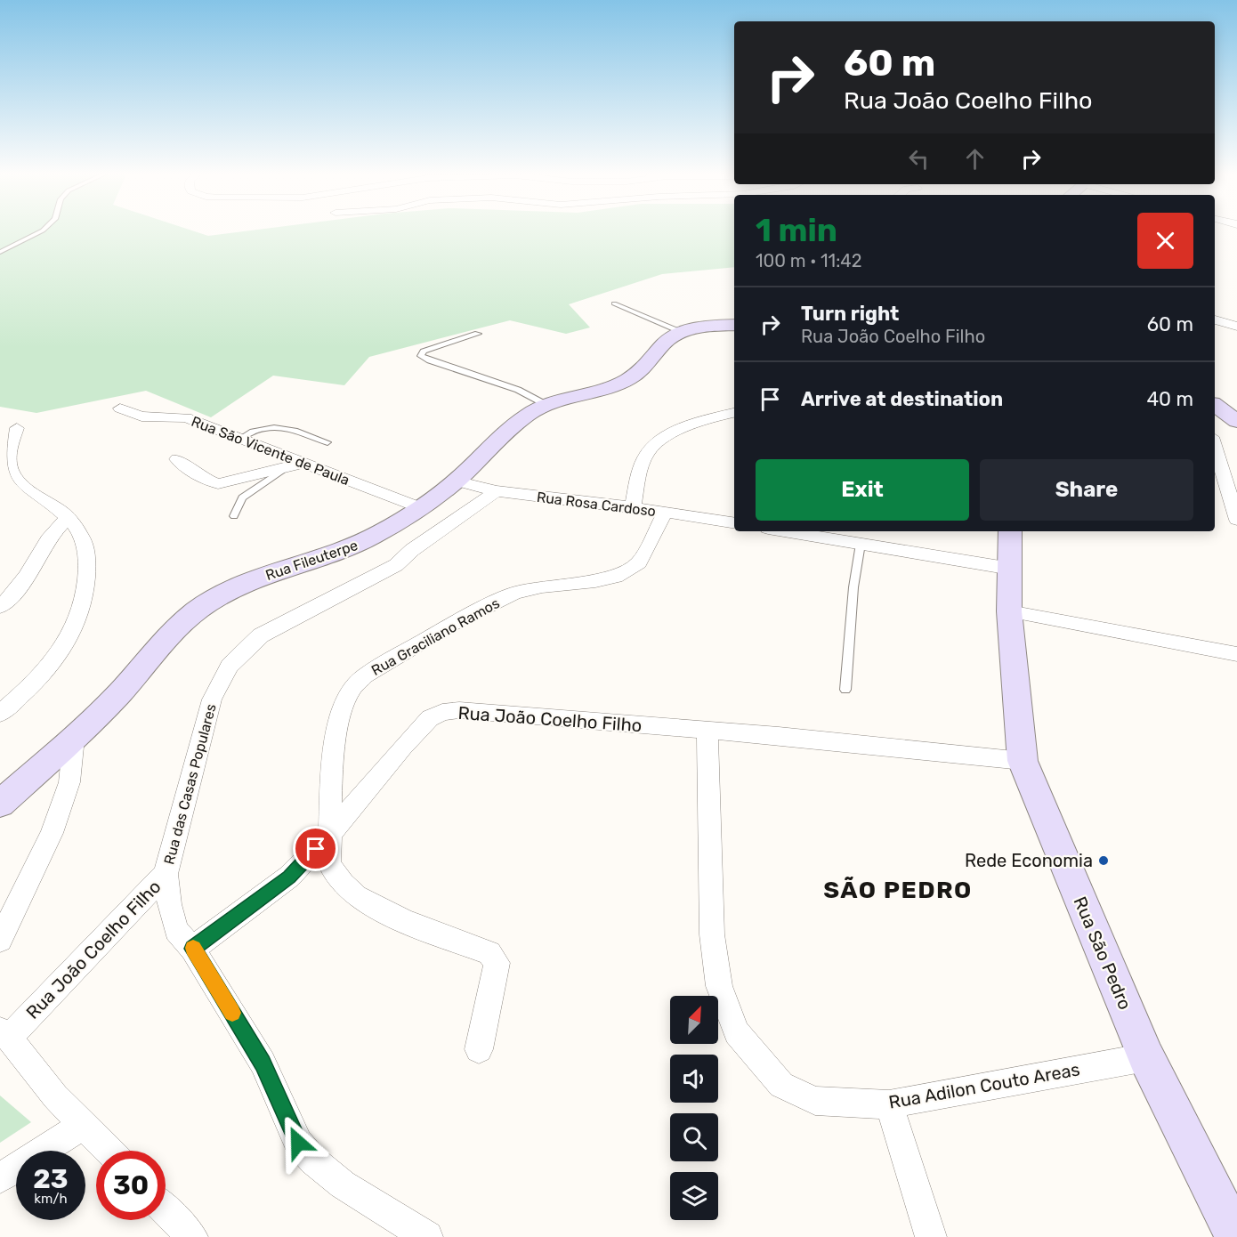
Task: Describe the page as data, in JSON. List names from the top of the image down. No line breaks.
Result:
{"streets":{"main road":["Rua Fileuterpe","Rua São Pedro"],"street":["Rua São Vicente de Paula","Rua Rosa Cardoso","Rua Graciliano Ramos","Rua João Coelho Filho","Rua das Casas Populares","Rua Adilon Couto Areas"]},"crossings":[["Rua São Vicente de Paula","Rua Fileuterpe"],["Rua Rosa Cardoso","Rua Fileuterpe"],["Rua Rosa Cardoso","Rua Graciliano Ramos"],["Rua Rosa Cardoso","Rua das Casas Populares"],["Rua Graciliano Ramos","Rua João Coelho Filho"],["Rua João Coelho Filho","Rua das Casas Populares"],["Rua João Coelho Filho","Rua São Pedro"],["Rua João Coelho Filho","Rua Adilon Couto Areas"],["Rua São Pedro","Rua Adilon Couto Areas"]],"districts":["SÃO PEDRO"],"places":["Rede Economia"],"north":"top right","page":{"turn":["60 m","Rua João Coelho Filho"],"heading":["1 min","100 m · 11:42"],"list":[{"name":"Turn right","note":"Rua João Coelho Filho","value":"60 m"},{"name":"Arrive at destination","value":"40 m"}],"buttons":["Exit","Share"],"speed":"23 km/h","limit":"30"}}
